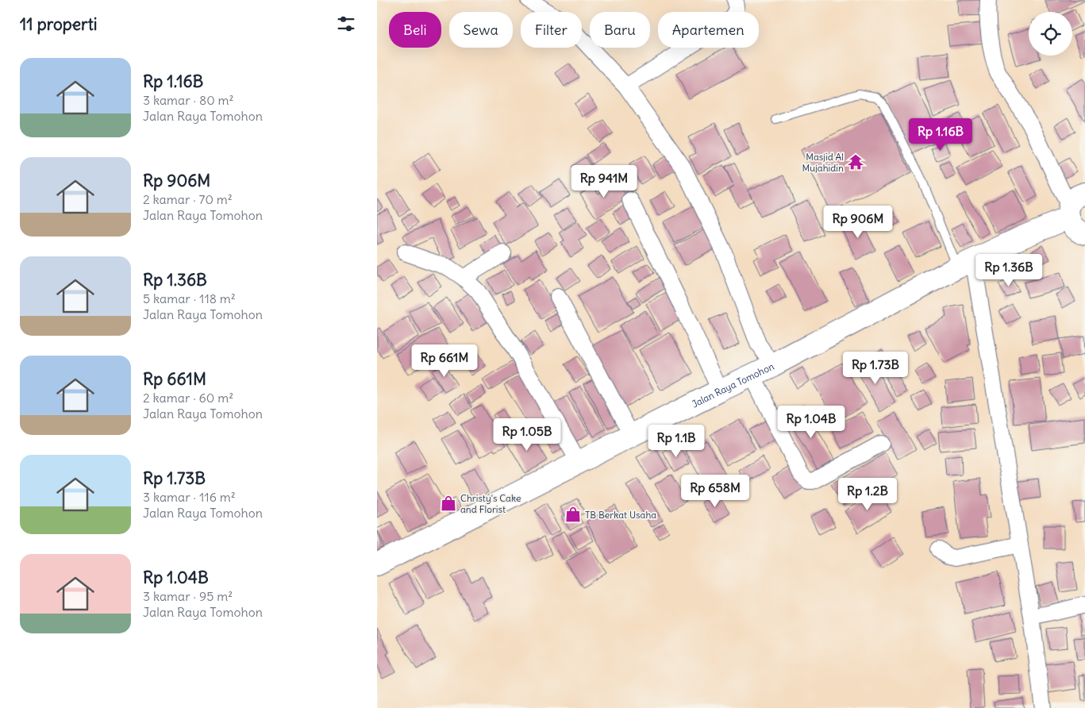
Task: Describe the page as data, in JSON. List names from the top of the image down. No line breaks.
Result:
{"streets":{"highway":["Jalan Raya Tomohon"]},"places":{"temple":["Masjid Al Mujahidin"],"shop":["Christy's Cake and Florist","TB Berkat Usaha"]},"page":{"heading":"11 properti","chip":["Beli","Sewa","Filter","Baru","Apartemen"],"list":[{"name":"Rp 1.16B","note":"3 kamar · 80 m² · Jalan Raya Tomohon"},{"name":"Rp 906M","note":"2 kamar · 70 m² · Jalan Raya Tomohon"},{"name":"Rp 1.36B","note":"5 kamar · 118 m² · Jalan Raya Tomohon"},{"name":"Rp 661M","note":"2 kamar · 60 m² · Jalan Raya Tomohon"},{"name":"Rp 1.73B","note":"3 kamar · 116 m² · Jalan Raya Tomohon"},{"name":"Rp 1.04B","note":"3 kamar · 95 m² · Jalan Raya Tomohon"}],"price":["Rp 1.16B","Rp 941M","Rp 906M","Rp 1.36B","Rp 661M","Rp 1.73B","Rp 1.04B","Rp 1.05B","Rp 1.1B","Rp 658M","Rp 1.2B"]}}
